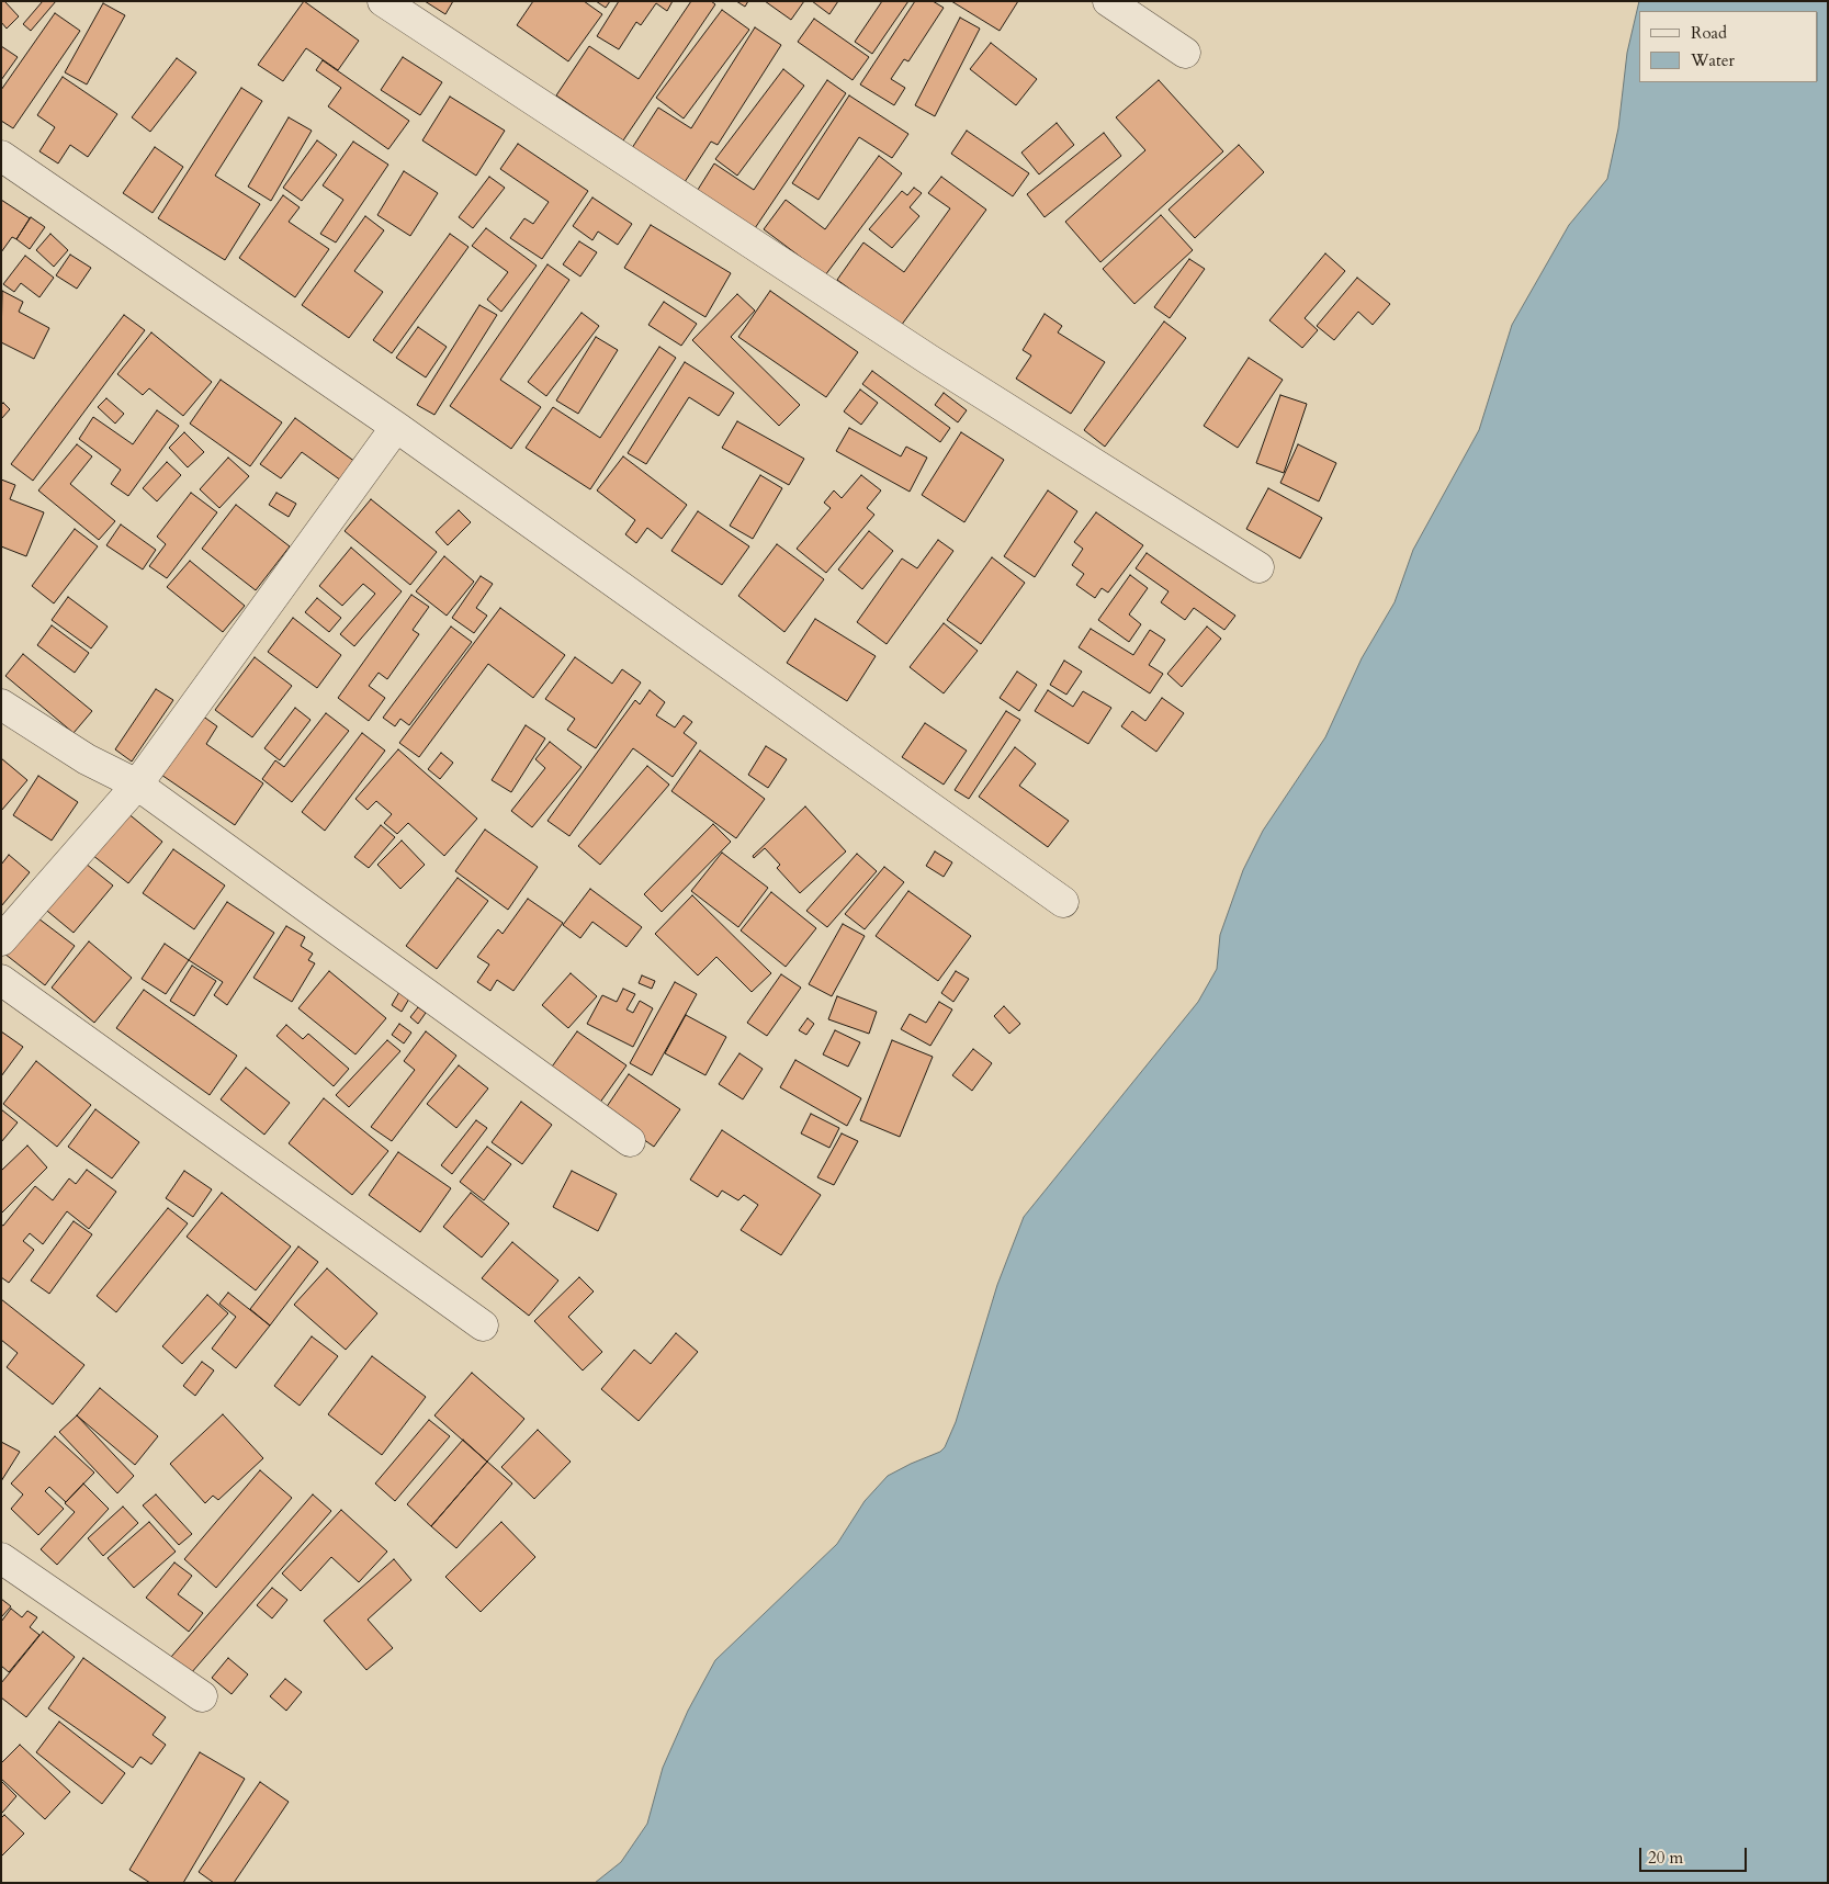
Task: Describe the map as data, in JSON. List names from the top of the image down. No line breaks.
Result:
{"legend":["Road","Water"],"scale_bar":"20 m"}
